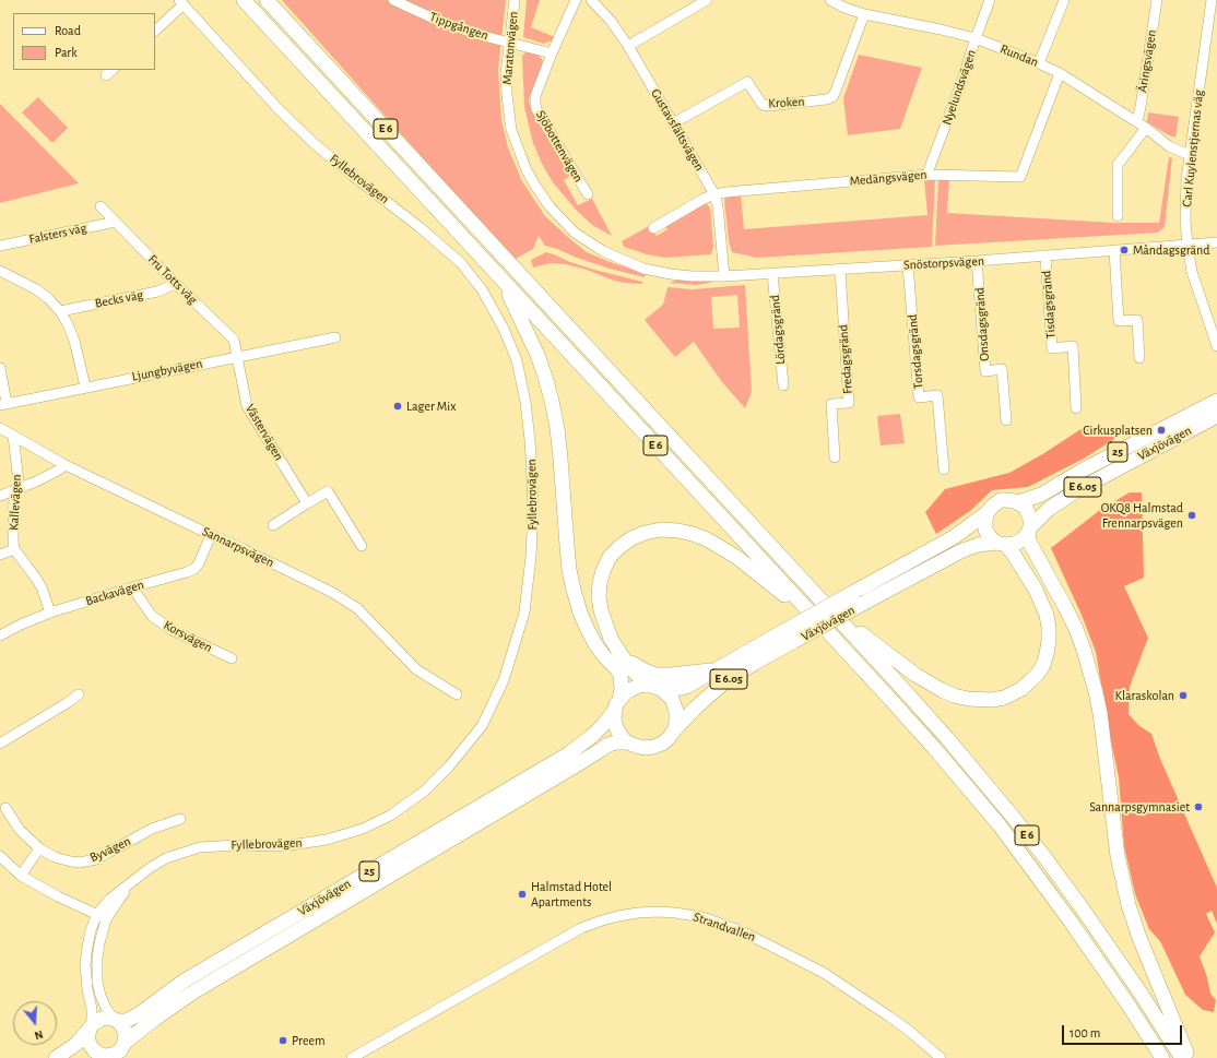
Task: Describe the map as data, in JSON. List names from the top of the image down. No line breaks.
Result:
{"streets":{"highway":["E 6","Växjövägen","25","E 6.05"],"street":["Tippgången","Maratonvägen","Rundan","Äringsvägen","Nyelundsvägen","Kroken","Gustavsfältsvägen","Sjöbottenvägen","Carl Kuylenstjernas väg","Medängsvägen","Fyllebrovägen","Falsters väg","Snöstorpsvägen","Fru Totts väg","Becks väg","Tisdagsgränd","Onsdagsgränd","Lördagsgränd","Torsdagsgränd","Fredagsgränd","Ljungbyvägen","Västervägen","Kallevägen","Sannarpsvägen","Backavägen","Korsvägen","Byvägen","Strandvallen"]},"crossings":[["Tippgången","Maratonvägen"],["Tippgången","Sjöbottenvägen"],["Maratonvägen","Snöstorpsvägen"],["Rundan","Äringsvägen"],["Rundan","Nyelundsvägen"],["Rundan","Kroken"],["Rundan","Carl Kuylenstjernas väg"],["Rundan","Medängsvägen"],["Nyelundsvägen","Medängsvägen"],["Kroken","Gustavsfältsvägen"],["Gustavsfältsvägen","Medängsvägen"],["Gustavsfältsvägen","Snöstorpsvägen"],["Carl Kuylenstjernas väg","Snöstorpsvägen"],["Fyllebrovägen","Växjövägen"],["Falsters väg","Fru Totts väg"],["Snöstorpsvägen","Tisdagsgränd"],["Snöstorpsvägen","Onsdagsgränd"],["Snöstorpsvägen","Lördagsgränd"],["Snöstorpsvägen","Torsdagsgränd"],["Snöstorpsvägen","Fredagsgränd"],["Fru Totts väg","Becks väg"],["Fru Totts väg","Ljungbyvägen"],["Fru Totts väg","Västervägen"],["Ljungbyvägen","Västervägen"],["Kallevägen","Sannarpsvägen"],["Kallevägen","Backavägen"],["Sannarpsvägen","Backavägen"],["Backavägen","Korsvägen"]],"places":["Måndagsgränd","Lager Mix","Cirkusplatsen","OKQ8 Halmstad Frennarpsvägen","Klaraskolan","Sannarpsgymnasiet","Halmstad Hotel Apartments","Preem"],"legend":["Road","Park"],"scale_bar":"100 m","north":"bottom"}
